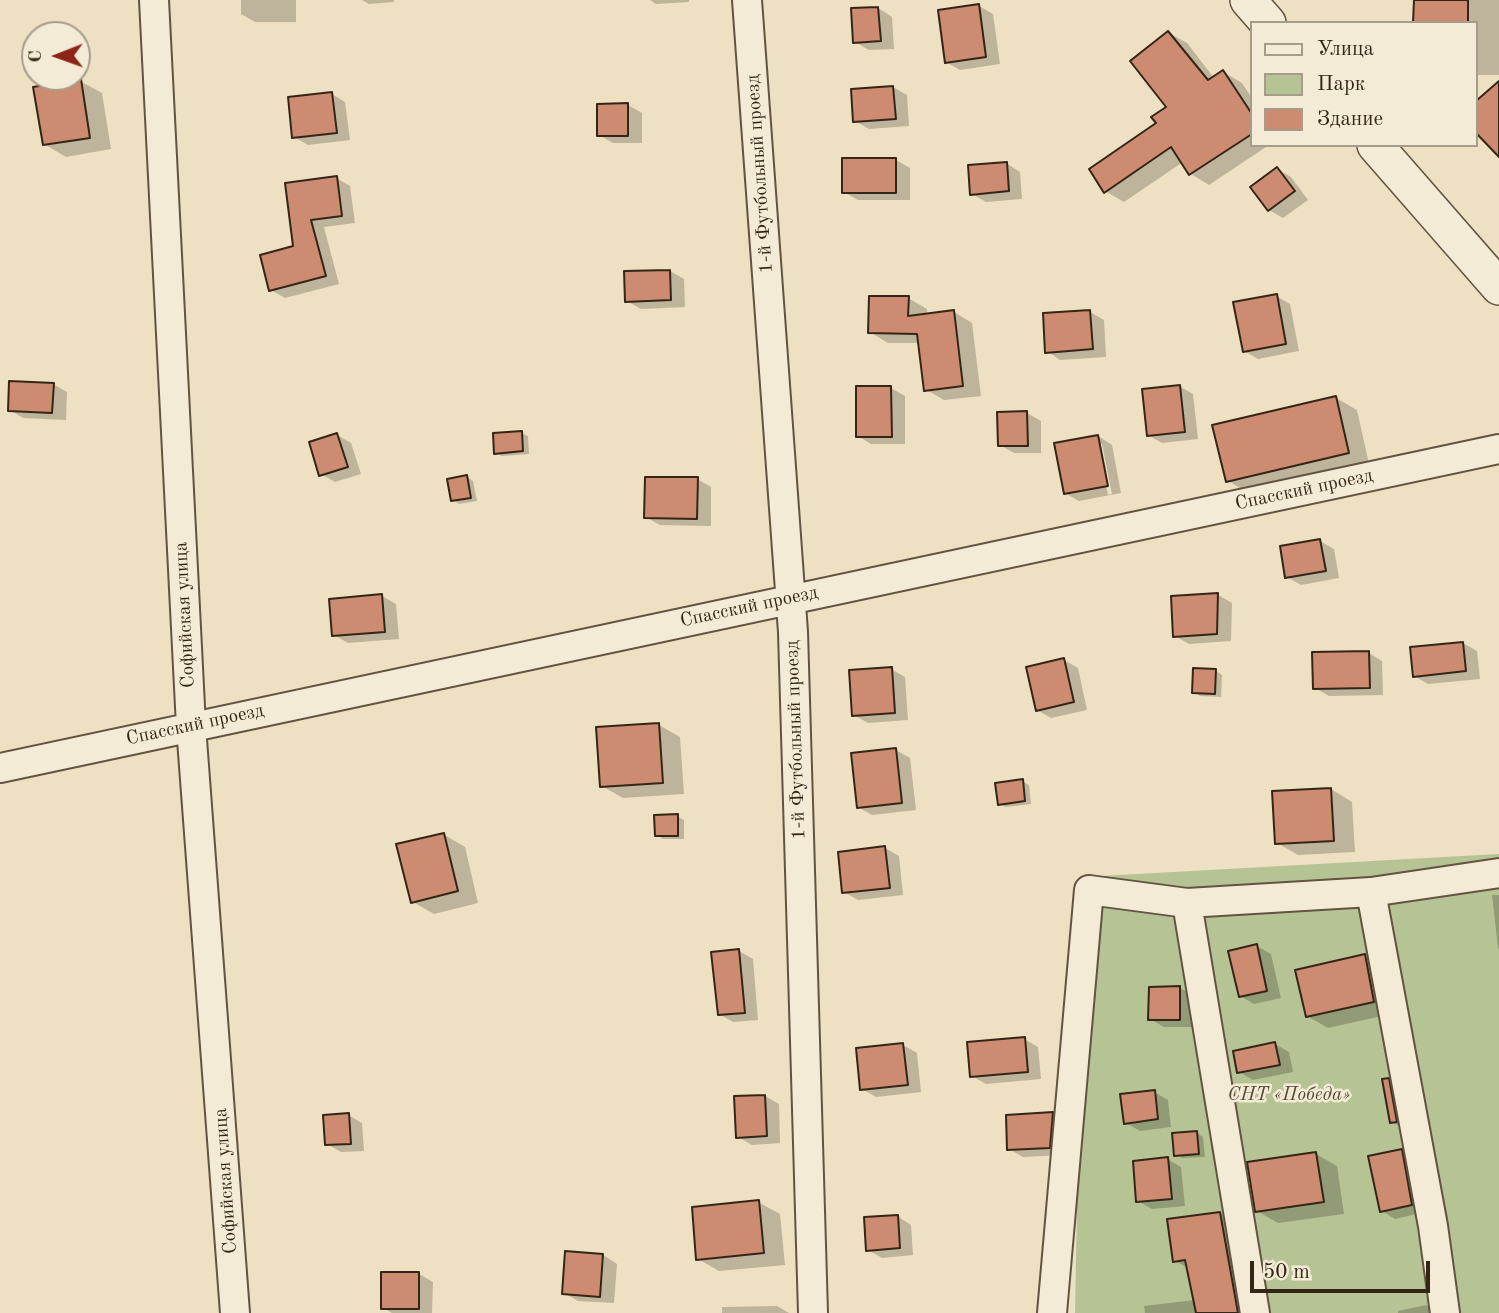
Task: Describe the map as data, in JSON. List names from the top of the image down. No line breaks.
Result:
{"streets":{"street":["1-й Футбольный проезд","Спасский проезд","Софийская улица"]},"crossings":[["1-й Футбольный проезд","Спасский проезд"],["Спасский проезд","Софийская улица"]],"parks":["СНТ «Победа»"],"legend":["Улица","Парк","Здание"],"scale_bar":"50 m","north":"left"}
